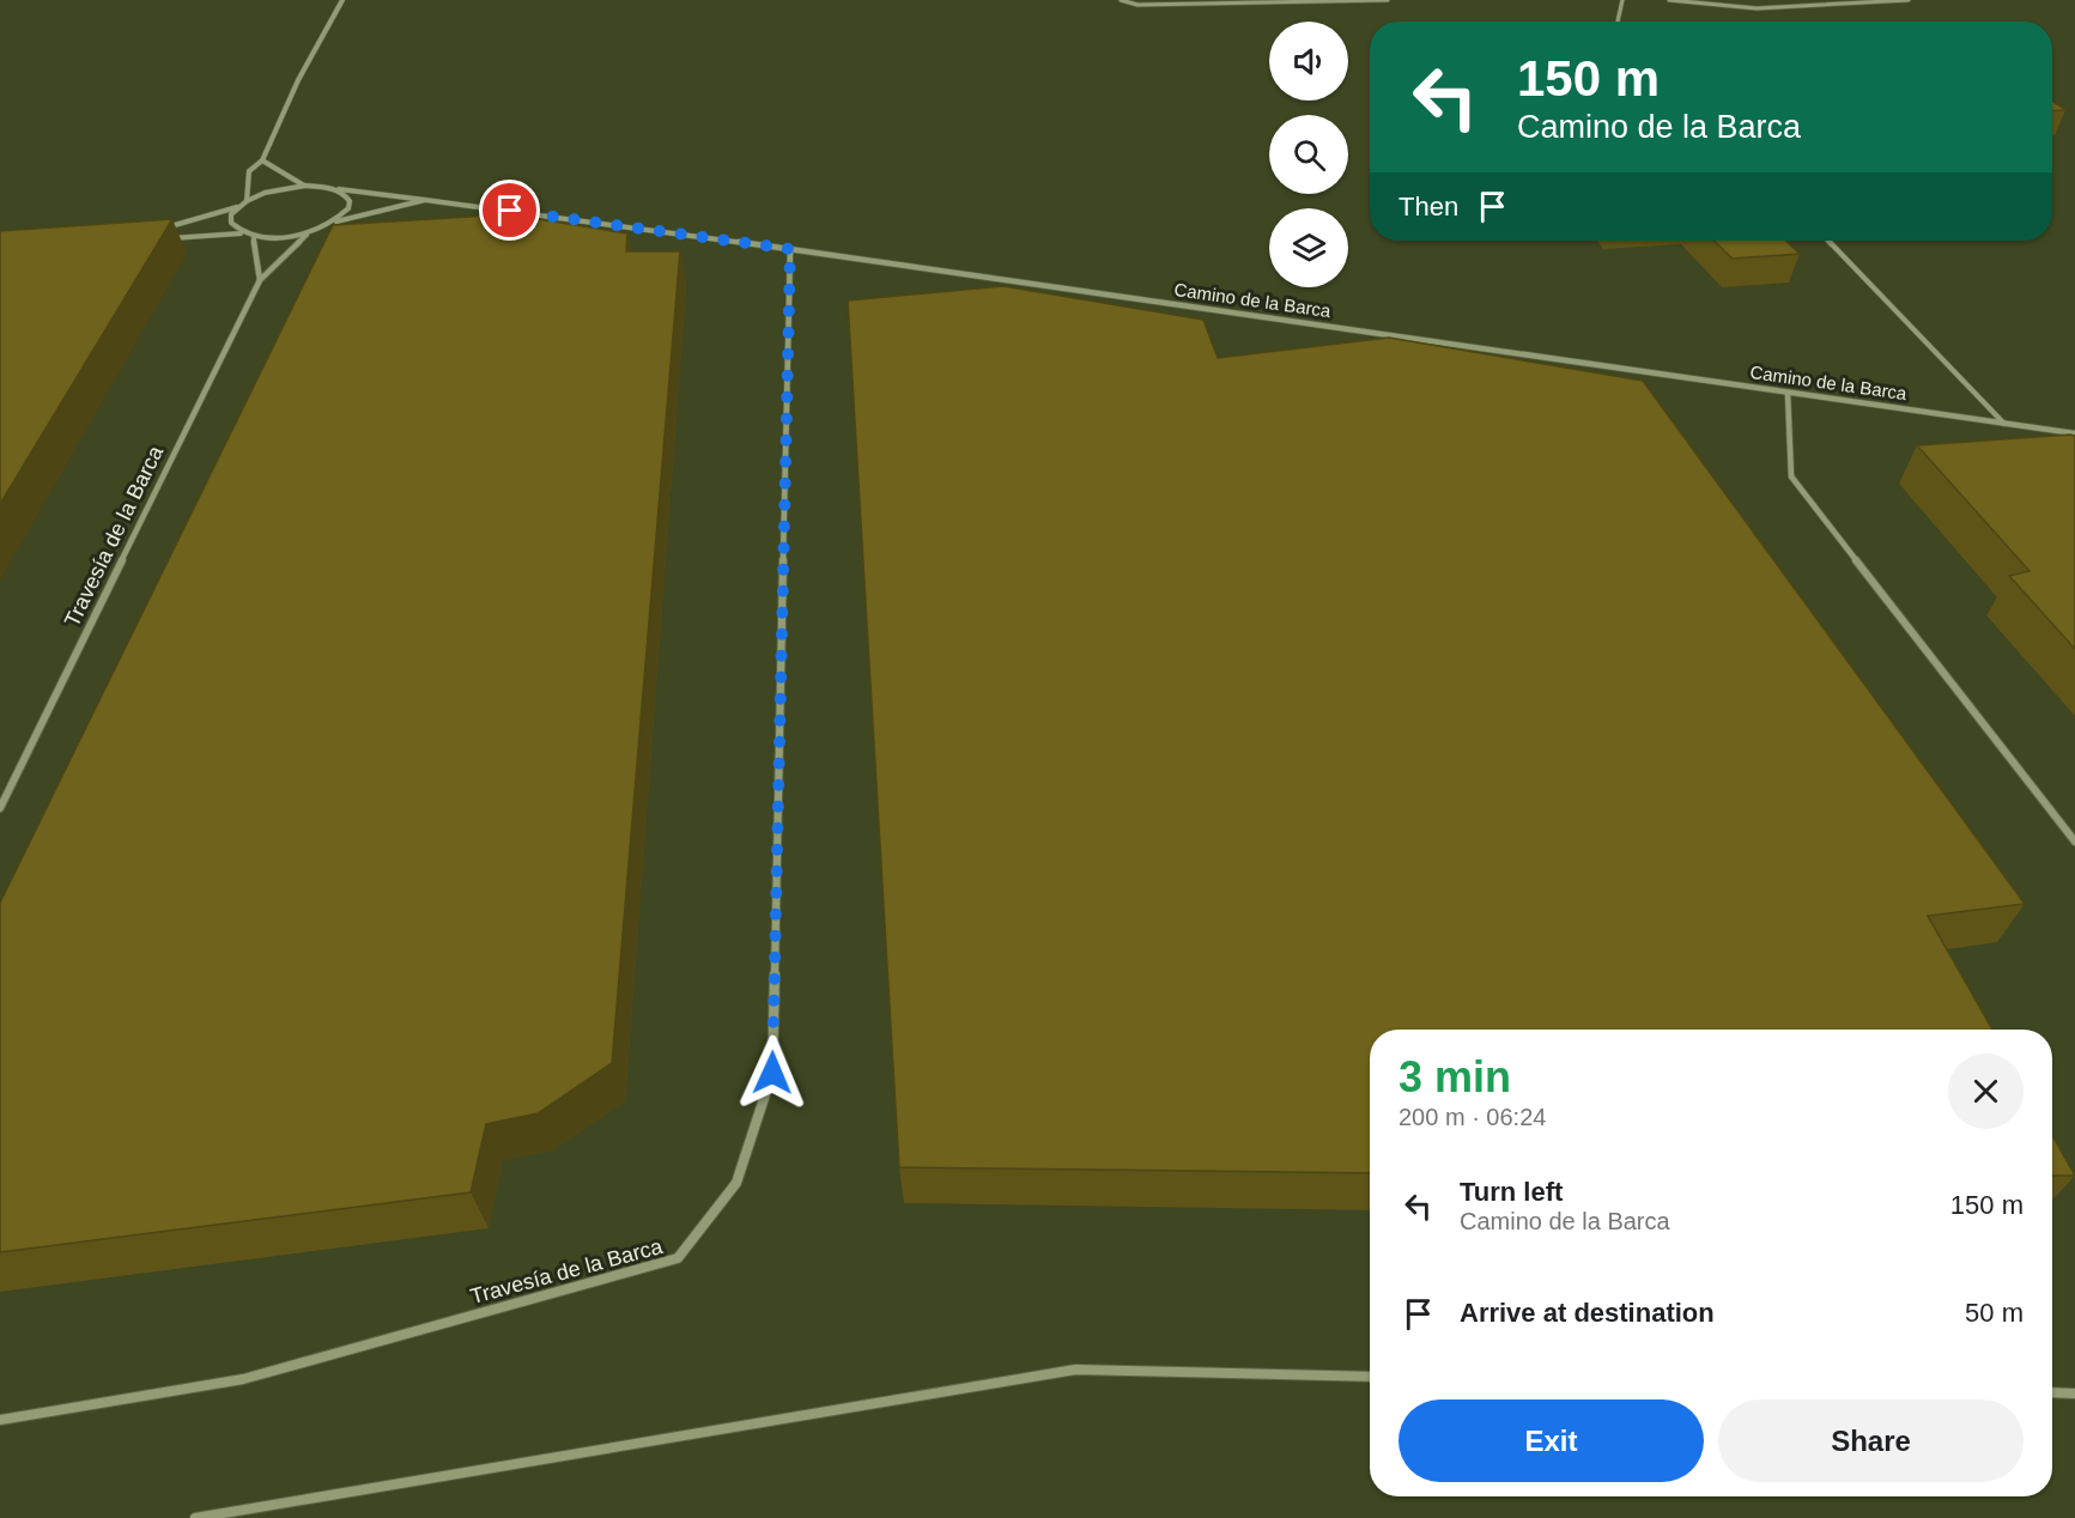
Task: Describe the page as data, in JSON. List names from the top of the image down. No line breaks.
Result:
{"streets":{"street":["Camino de la Barca","Travesía de la Barca"]},"crossings":[["Camino de la Barca","Travesía de la Barca"]],"page":{"turn":["150 m","Camino de la Barca"],"then":"Then","heading":["3 min","200 m · 06:24"],"list":[{"name":"Turn left","note":"Camino de la Barca","value":"150 m"},{"name":"Arrive at destination","value":"50 m"}],"buttons":["Exit","Share"]}}
